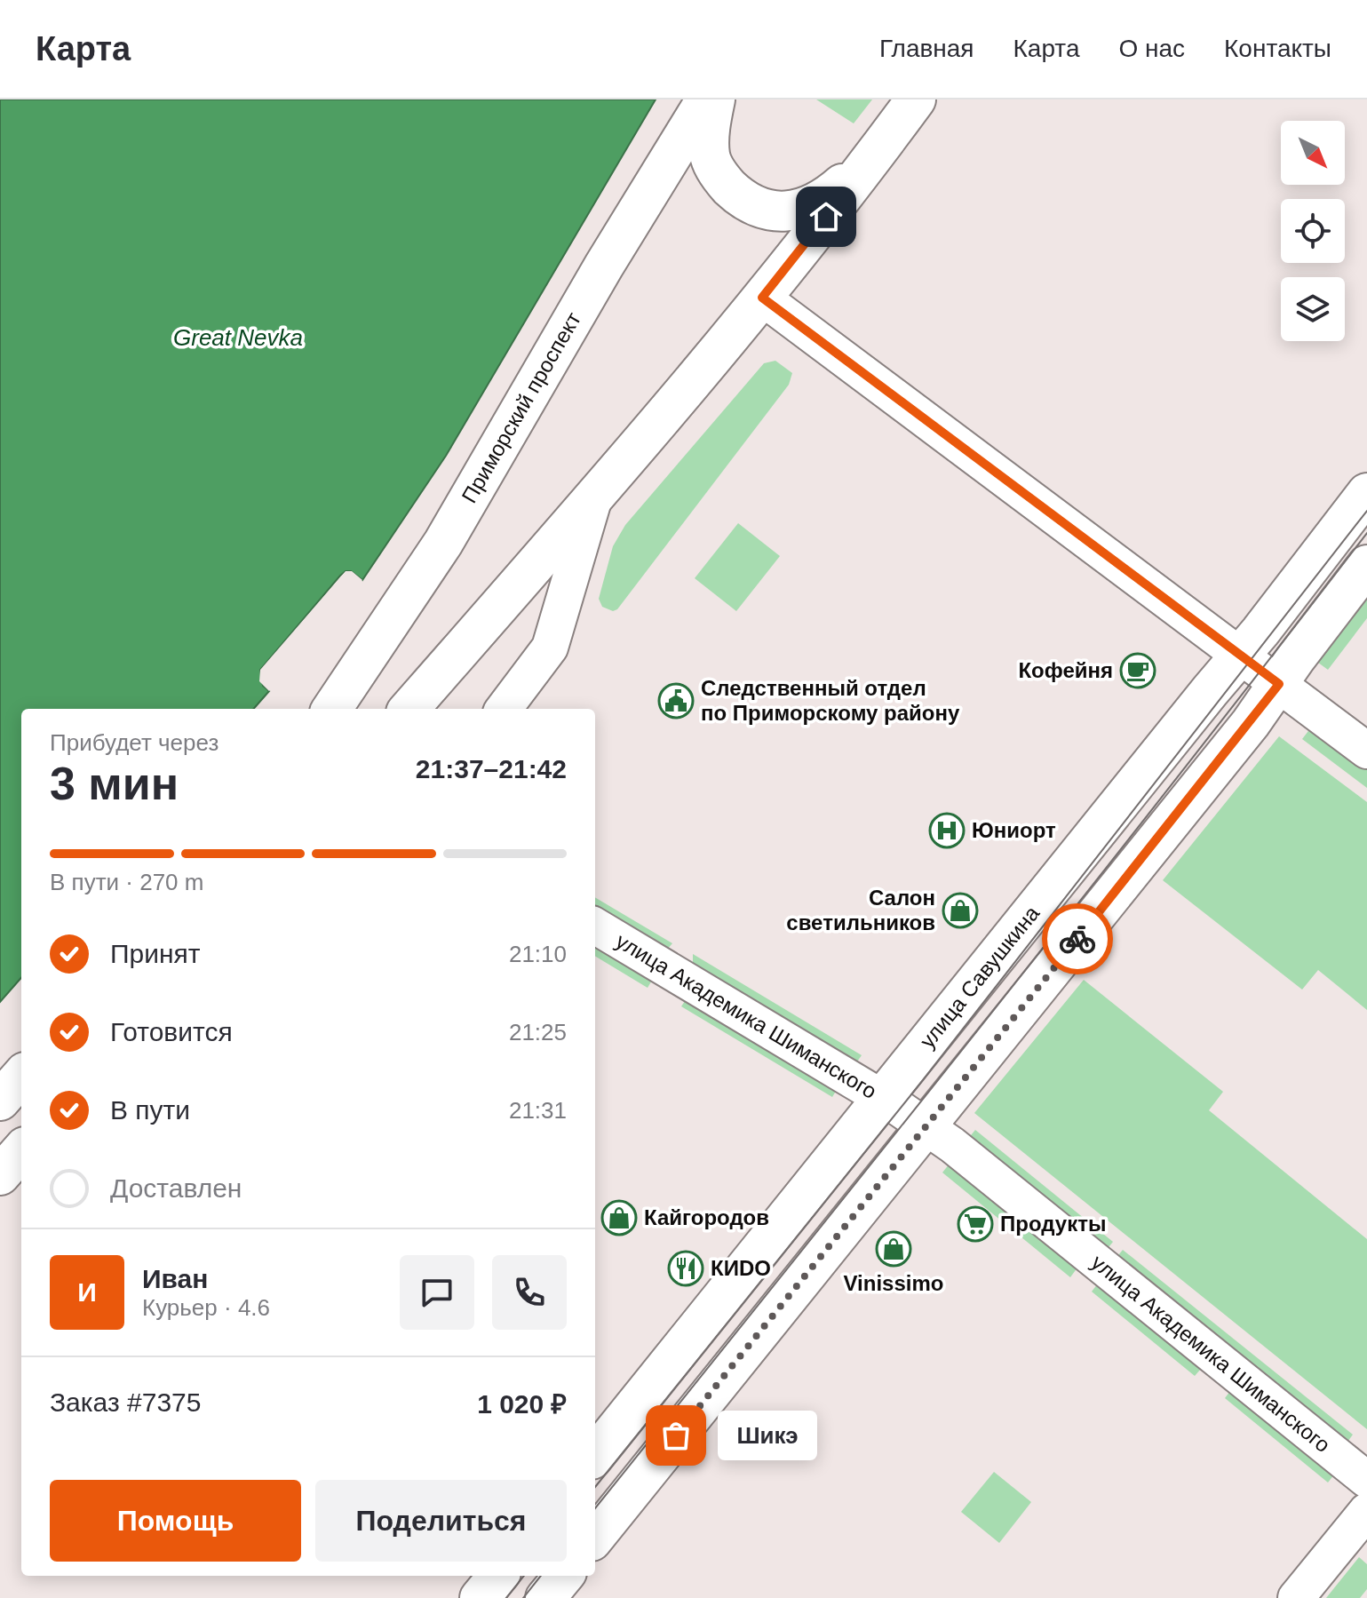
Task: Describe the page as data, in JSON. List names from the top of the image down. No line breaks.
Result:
{"streets":{"main road":["Приморский проспект","улица Савушкина"],"street":["улица Академика Шиманского"]},"crossings":[["улица Савушкина","улица Академика Шиманского"]],"water":["Great Nevka"],"places":{"cafe":["Кофейня"],"public building":["Следственный отдел по Приморскому району"],"hospital":["Юниорт"],"shop":["Салон светильников","Кайгородов","Vinissimo"],"supermarket":["Продукты"],"restaurant":["КИDO"],"other":["Шикэ"]},"north":"bottom right","page":{"header":"Карта","nav":["Главная","Карта","О нас","Контакты"],"heading":["3 мин","Прибудет через","21:37–21:42"],"panel":["Иван","Курьер · 4.6","Заказ #7375","1 020 ₽"],"bar":"В пути · 270 m","list":[["Принят","21:10"],["Готовится","21:25"],["В пути","21:31"],"Доставлен"],"round":"И","bubble":"Шикэ","buttons":["Помощь","Поделиться"]}}
